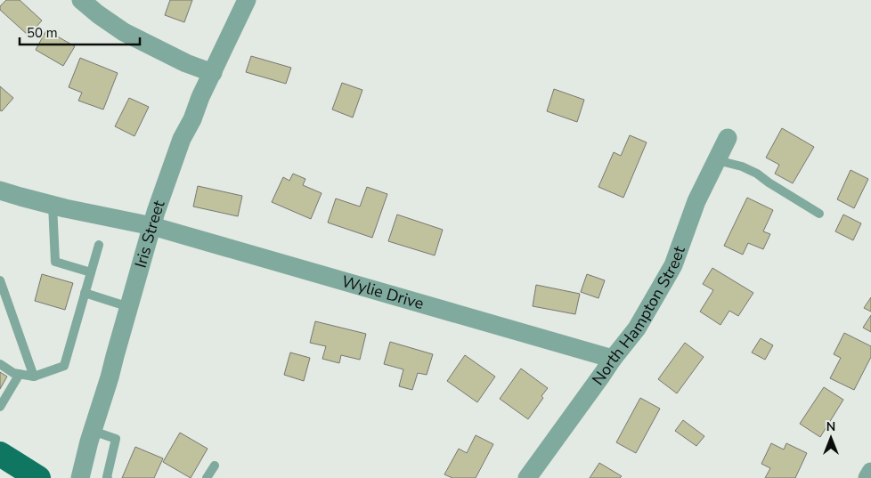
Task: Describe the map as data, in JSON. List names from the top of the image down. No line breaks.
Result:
{"streets":{"street":["Iris Street","Wylie Drive","North Hampton Street"]},"crossings":[["Iris Street","Wylie Drive"],["Wylie Drive","North Hampton Street"]],"scale_bar":"50 m","north":"top"}
